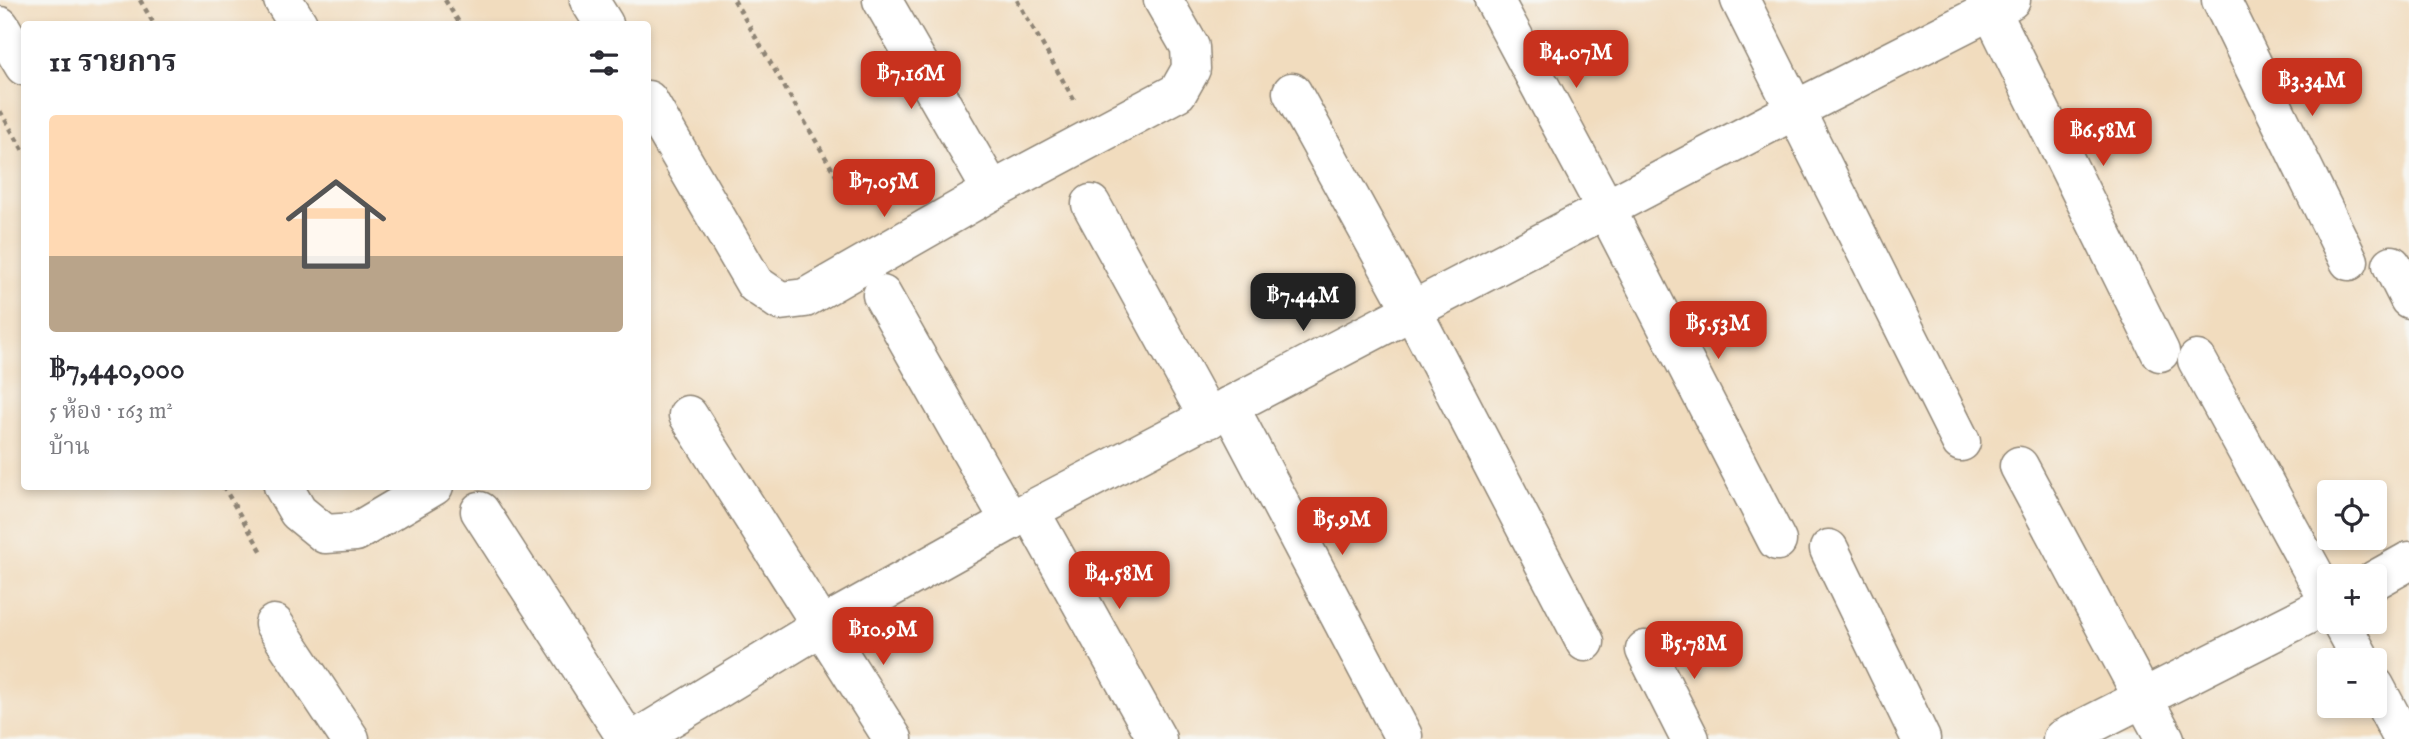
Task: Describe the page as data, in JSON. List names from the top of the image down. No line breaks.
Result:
{"page":{"heading":"11 รายการ","price":["฿4.07M","฿7.16M","฿3.34M","฿6.58M","฿7.05M","฿7.44M","฿5.53M","฿5.9M","฿4.58M","฿10.9M","฿5.78M"],"list":[{"name":"฿7,440,000","note":"5 ห้อง · 163 m² · บ้าน"}],"map_buttons":["+","−"]}}
